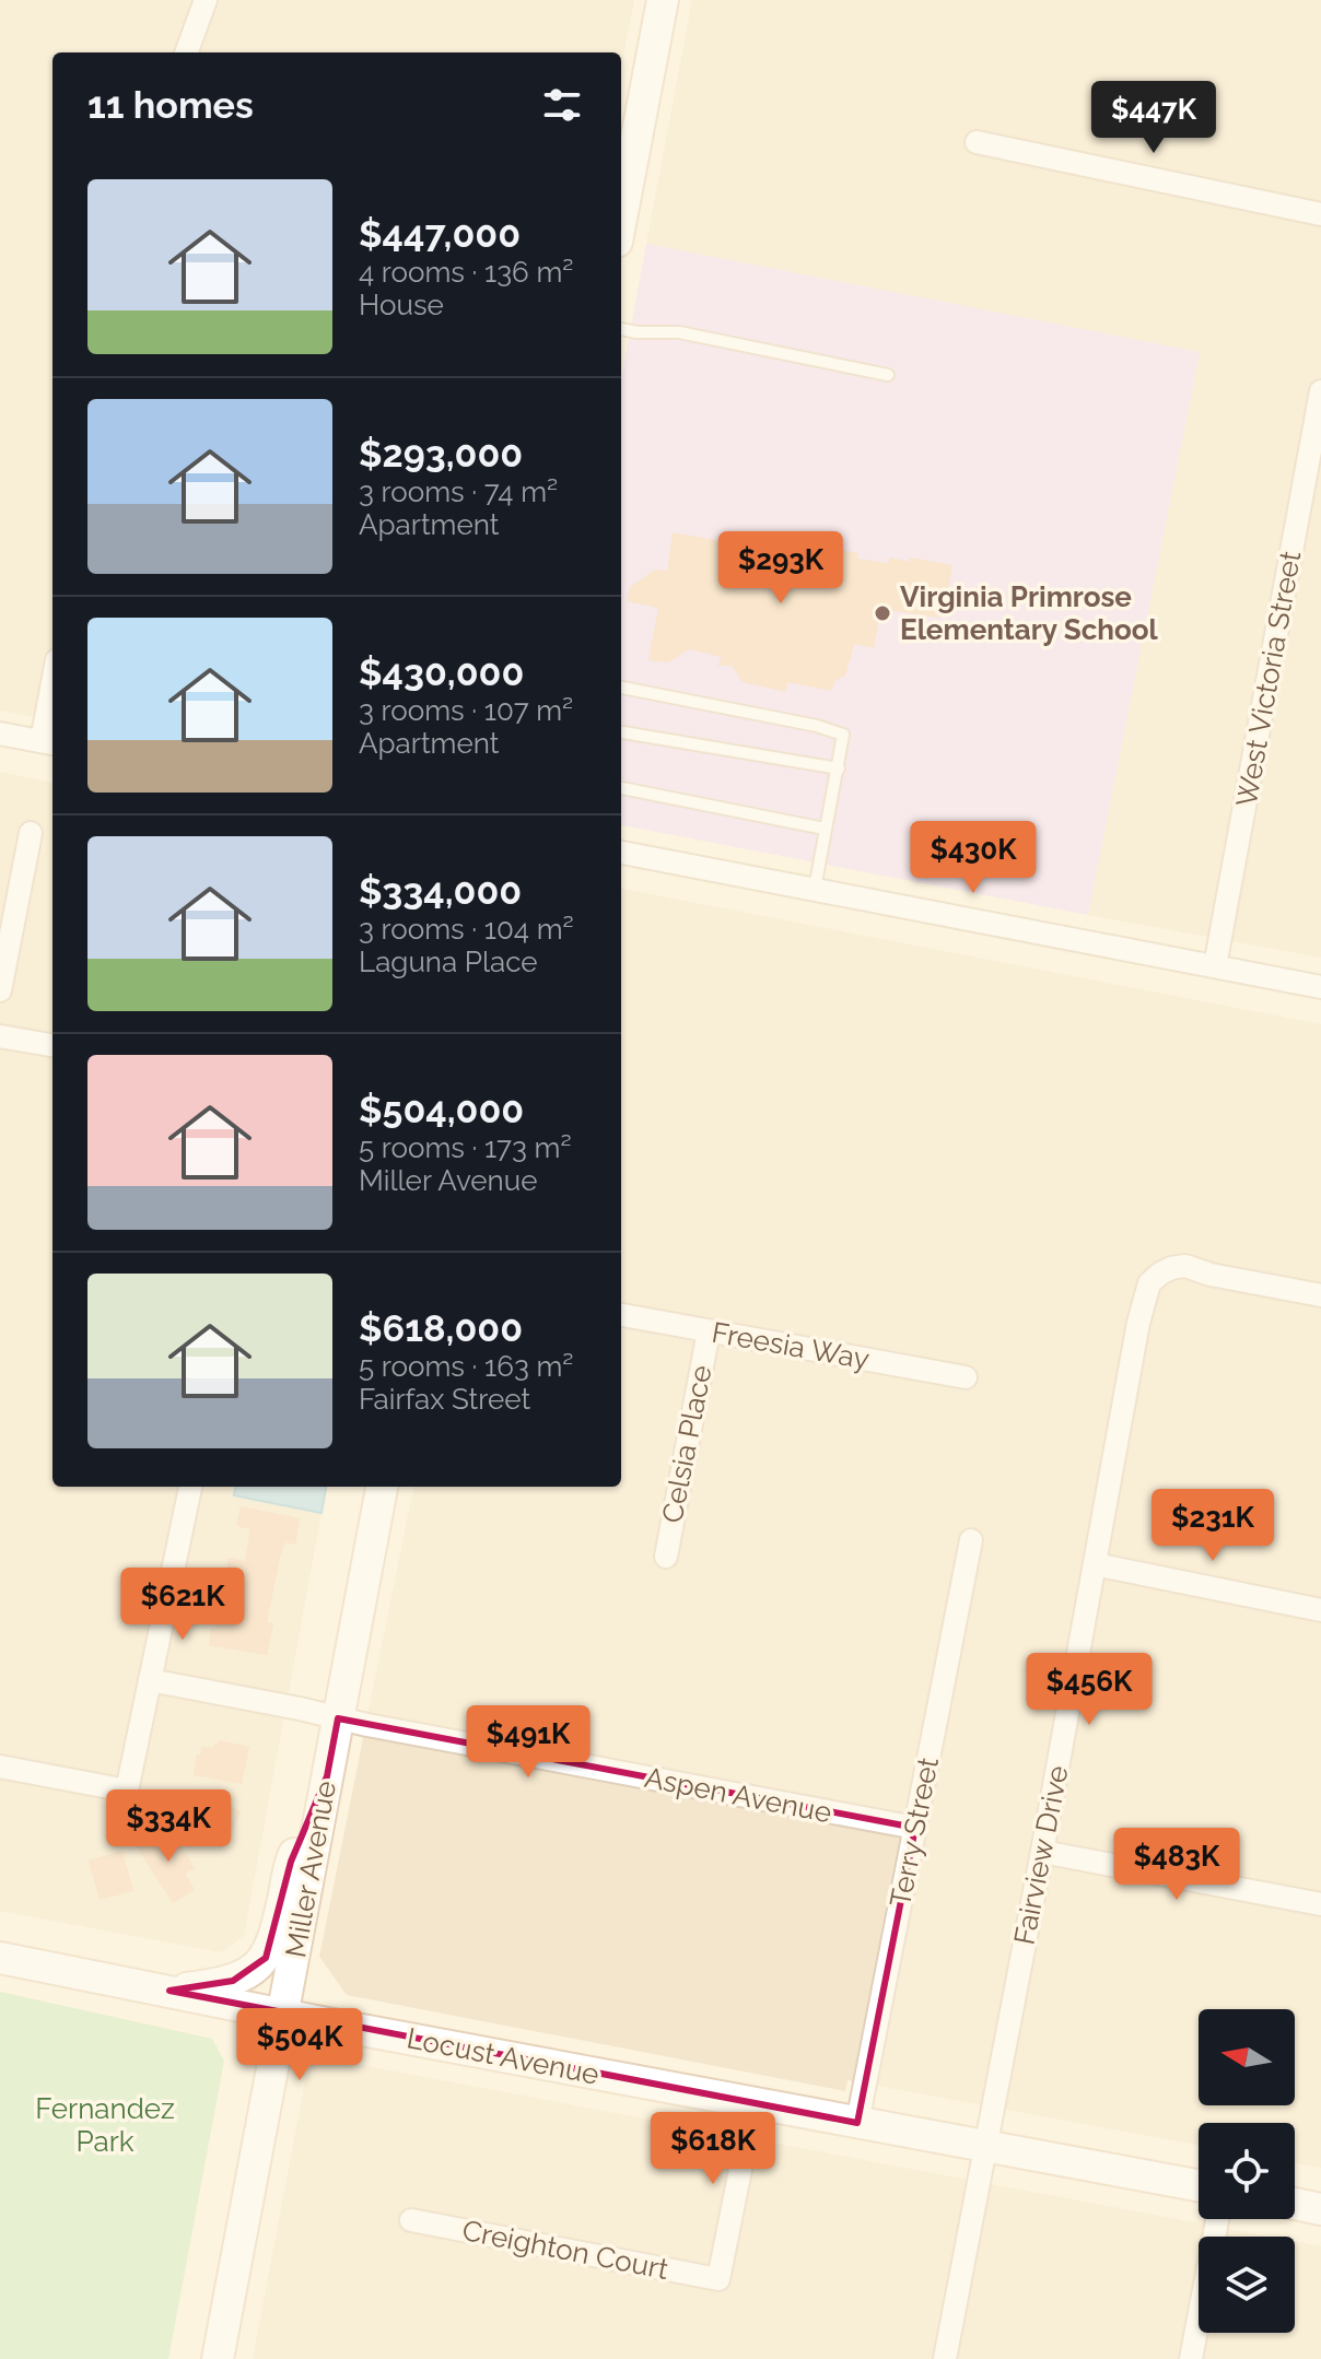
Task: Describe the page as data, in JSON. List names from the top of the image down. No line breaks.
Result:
{"streets":{"street":["West Victoria Street","Freesia Way","Celsia Place","Aspen Avenue","Terry Street","Fairview Drive","Miller Avenue","Locust Avenue","Creighton Court"]},"crossings":[["Freesia Way","Celsia Place"],["Aspen Avenue","Terry Street"],["Aspen Avenue","Miller Avenue"],["Terry Street","Locust Avenue"],["Fairview Drive","Locust Avenue"],["Miller Avenue","Locust Avenue"],["Locust Avenue","Creighton Court"]],"parks":["Fernandez Park"],"places":["Virginia Primrose Elementary School"],"north":"left","page":{"heading":"11 homes","price":["$447K","$293K","$430K","$231K","$621K","$456K","$491K","$334K","$483K","$504K","$618K"],"list":[{"name":"$447,000","note":"4 rooms · 136 m² · House"},{"name":"$293,000","note":"3 rooms · 74 m² · Apartment"},{"name":"$430,000","note":"3 rooms · 107 m² · Apartment"},{"name":"$334,000","note":"3 rooms · 104 m² · Laguna Place"},{"name":"$504,000","note":"5 rooms · 173 m² · Miller Avenue"},{"name":"$618,000","note":"5 rooms · 163 m² · Fairfax Street"}]}}
